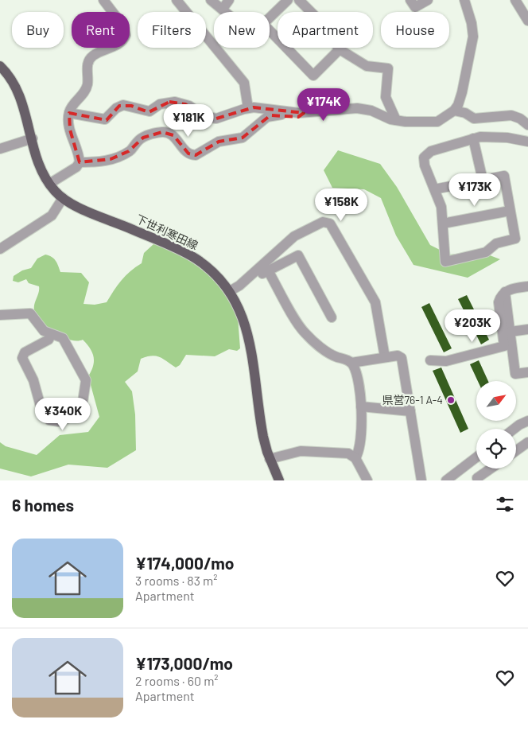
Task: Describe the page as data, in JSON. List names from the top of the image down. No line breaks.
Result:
{"streets":{"main road":["下世利寒田線"]},"places":["県営76-1 A-4"],"north":"top right","page":{"chip":["Buy","Rent","Filters","New","Apartment","House"],"price":["¥174K","¥181K","¥173K","¥158K","¥203K","¥340K"],"heading":"6 homes","list":[{"name":"¥174,000/mo","note":"3 rooms · 83 m² · Apartment"},{"name":"¥173,000/mo","note":"2 rooms · 60 m² · Apartment"}]}}
